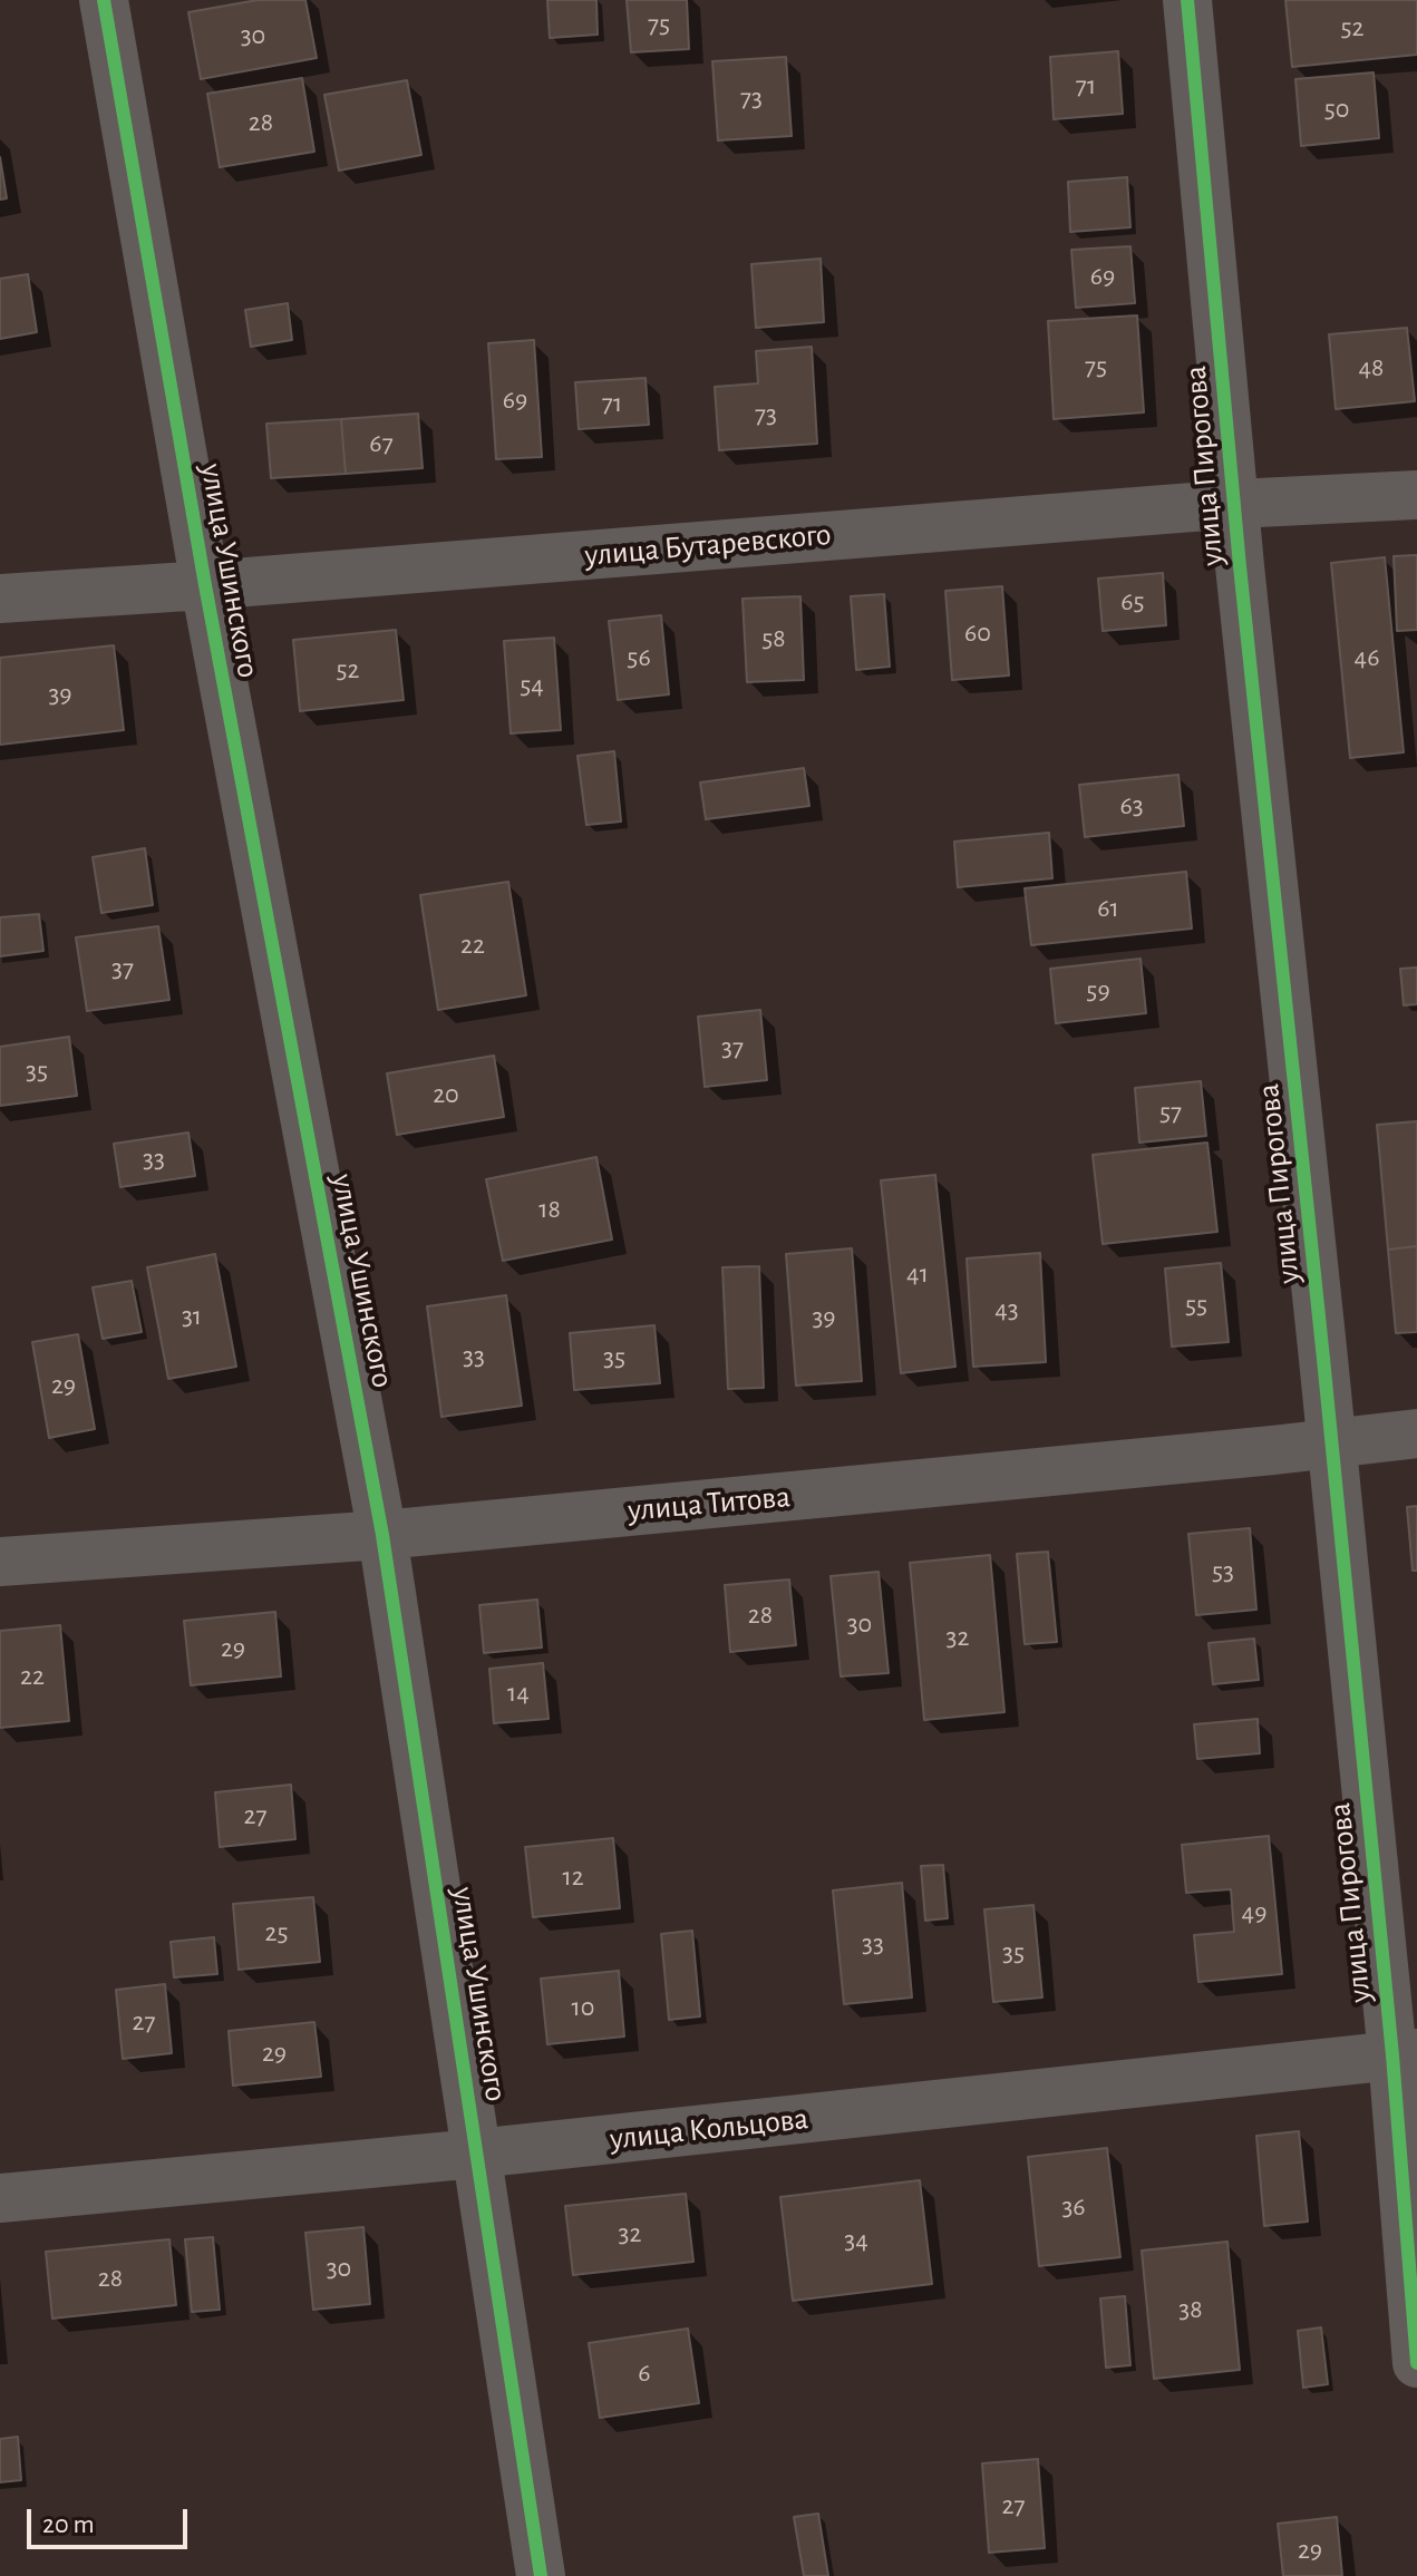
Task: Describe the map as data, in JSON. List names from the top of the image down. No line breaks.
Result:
{"streets":{"street":["улица Пирогова","улица Бутаревского","улица Ушинского","улица Титова","улица Кольцова"]},"crossings":[["улица Пирогова","улица Бутаревского"],["улица Пирогова","улица Титова"],["улица Пирогова","улица Кольцова"],["улица Бутаревского","улица Ушинского"],["улица Ушинского","улица Титова"],["улица Ушинского","улица Кольцова"]],"house_numbers":["75","52","30","71","73","50","28","69","75","48","69","71","73","67","65","60","58","56","46","52","54","39","63","61","22","37","59","37","35","20","57","33","18","41","55","43","31","39","33","35","29","53","28","30","32","29","22","14","27","12","49","25","33","35","10","27","29","36","32","34","30","28","38","6","27","29"],"scale_bar":"20 m"}
